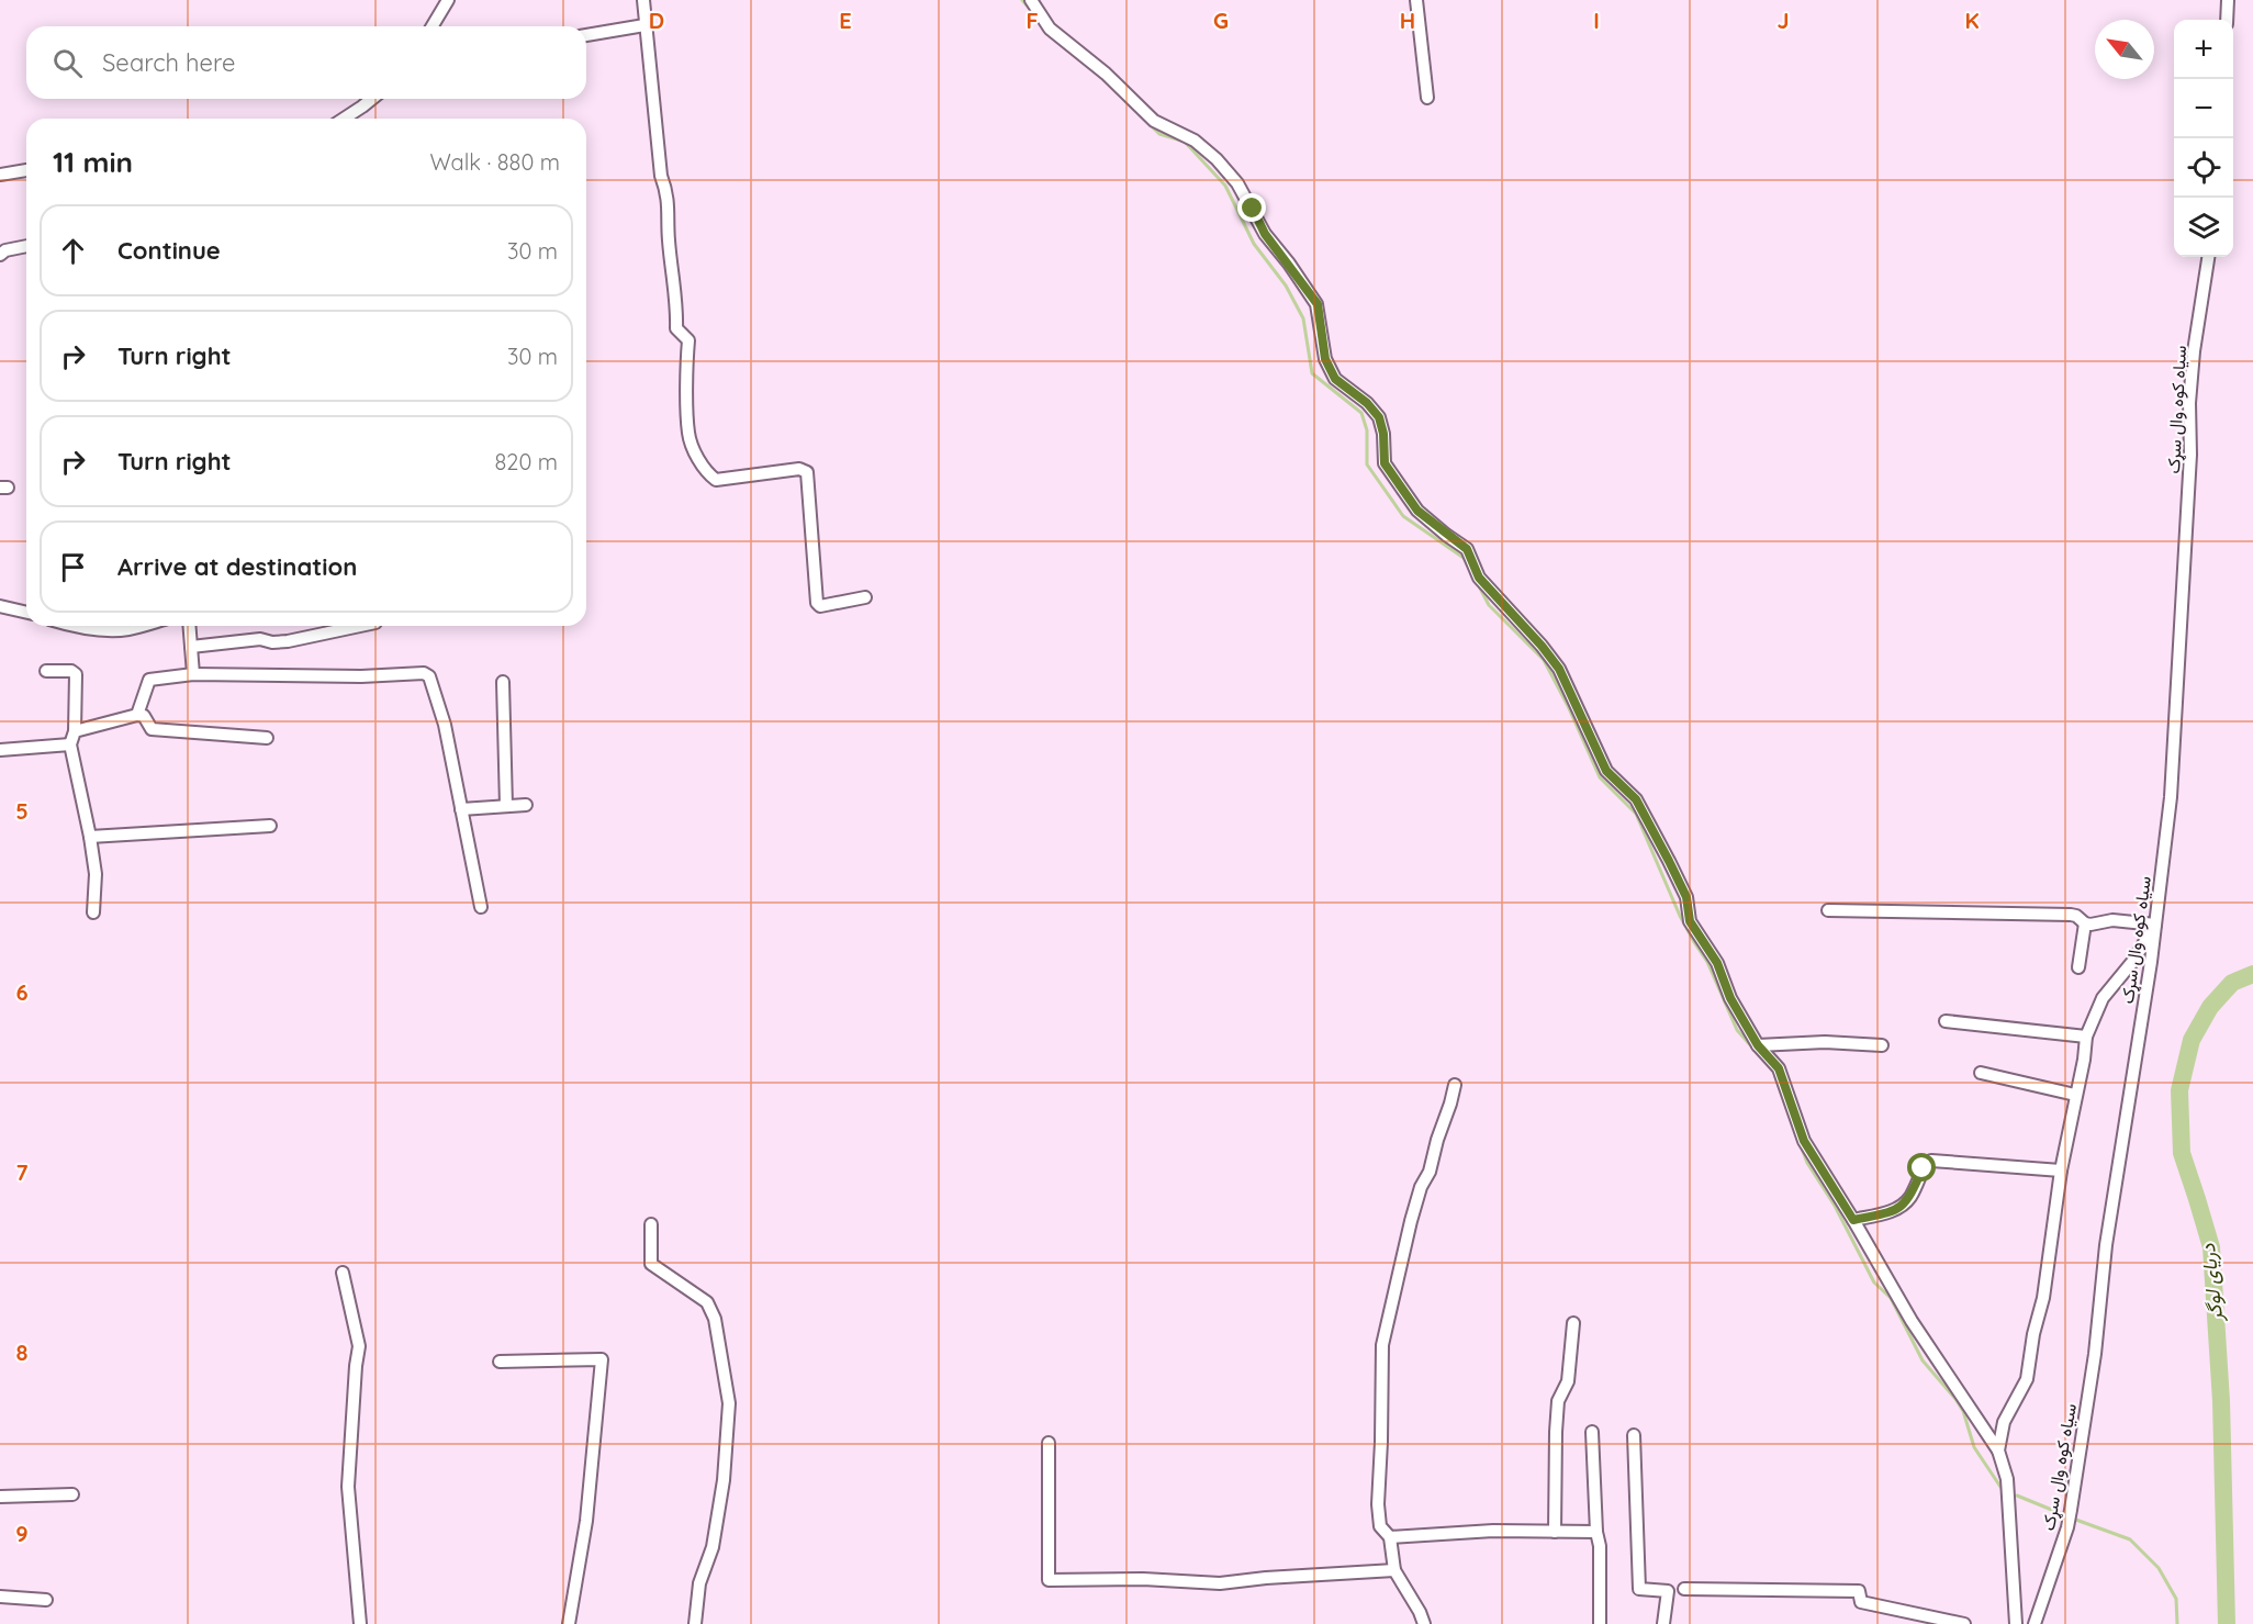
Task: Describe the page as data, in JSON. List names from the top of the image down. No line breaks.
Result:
{"streets":{"street":["سیاه کوه وال سړک"]},"water":["دریای لوگر"],"north":"top left","page":{"map_buttons":["+","−"],"search":"Search here","heading":["11 min","Walk · 880 m"],"list":[["Continue","30 m"],["Turn right","30 m"],["Turn right","820 m"],"Arrive at destination"]},"grid":{"columns":["D","E","F","G","H","I","J","K"],"rows":["5","6","7","8","9"]}}
